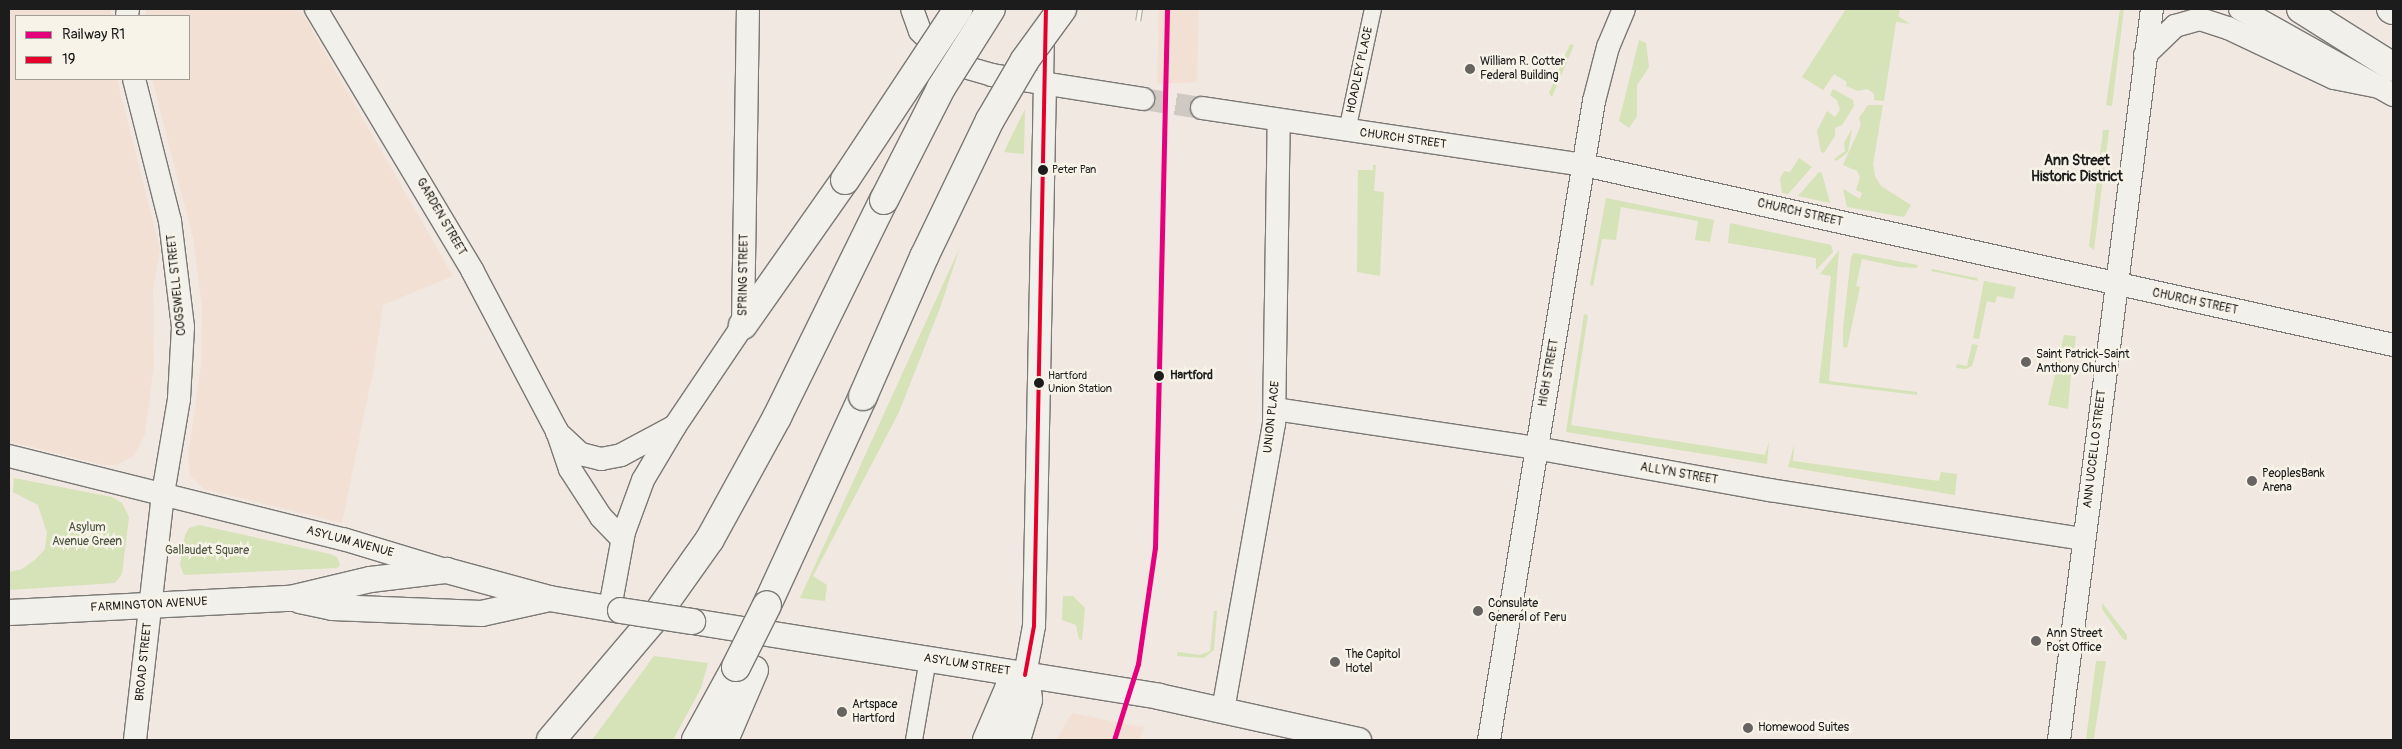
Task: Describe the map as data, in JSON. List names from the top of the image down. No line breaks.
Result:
{"streets":{"main road":["ASYLUM AVENUE","FARMINGTON AVENUE","ASYLUM STREET"],"street":["HOADLEY PLACE","CHURCH STREET","GARDEN STREET","SPRING STREET","COGSWELL STREET","HIGH STREET","UNION PLACE","ANN UCCELLO STREET","ALLYN STREET","BROAD STREET"]},"crossings":[["HOADLEY PLACE","CHURCH STREET"],["CHURCH STREET","HIGH STREET"],["CHURCH STREET","UNION PLACE"],["CHURCH STREET","ANN UCCELLO STREET"],["GARDEN STREET","SPRING STREET"],["COGSWELL STREET","ASYLUM AVENUE"],["COGSWELL STREET","BROAD STREET"],["HIGH STREET","ALLYN STREET"],["UNION PLACE","ALLYN STREET"],["UNION PLACE","ASYLUM STREET"],["ANN UCCELLO STREET","ALLYN STREET"],["ASYLUM AVENUE","FARMINGTON AVENUE"],["ASYLUM AVENUE","BROAD STREET"],["ASYLUM AVENUE","ASYLUM STREET"],["FARMINGTON AVENUE","BROAD STREET"]],"districts":["Ann Street Historic District"],"parks":["Asylum Avenue Green","Gallaudet Square"],"places":["William R. Cotter Federal Building","Peter Pan","Saint Patrick-Saint Anthony Church","Hartford","Hartford Union Station","PeoplesBank Arena","Consulate General of Peru","Ann Street Post Office","The Capitol Hotel","Artspace Hartford","Homewood Suites"],"lines":["rail line R1","transit line 19"],"legend":["Railway R1","19"]}
